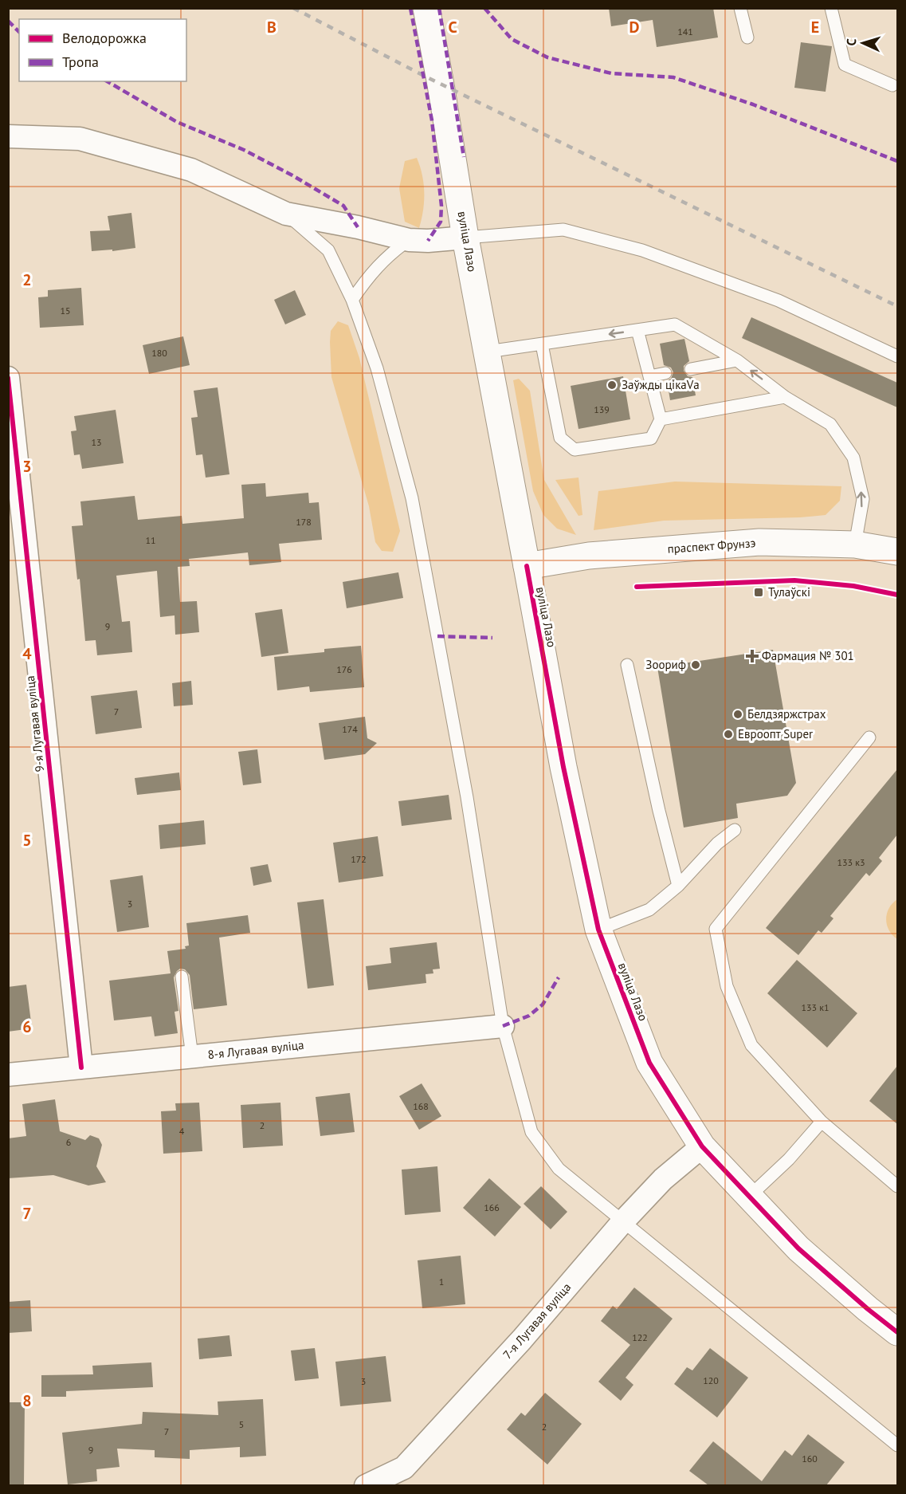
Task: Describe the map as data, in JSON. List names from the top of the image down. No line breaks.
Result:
{"streets":{"main road":["вуліца Лазо","праспект Фрунзэ"],"street":["9-я Лугавая вуліца","8-я Лугавая вуліца","7-я Лугавая вуліца"]},"crossings":[["вуліца Лазо","праспект Фрунзэ"],["вуліца Лазо","7-я Лугавая вуліца"],["9-я Лугавая вуліца","8-я Лугавая вуліца"]],"places":{"other":["Заўжды цікаVа","Зоориф","Белдзяржстрах","Евроопт Super"],"transit":["Тулаўскі"],"health":["Фармация № 301"]},"house_numbers":["141","15","180","139","13","178","11","9","176","7","174","172","133 к3","3","133 к1","168","2","4","6","166","1","122","120","3","5","2","7","9","160"],"legend":["Велодорожка","Тропа"],"north":"left","grid":{"columns":["B","C","D","E"],"rows":["2","3","4","5","6","7","8"]}}
